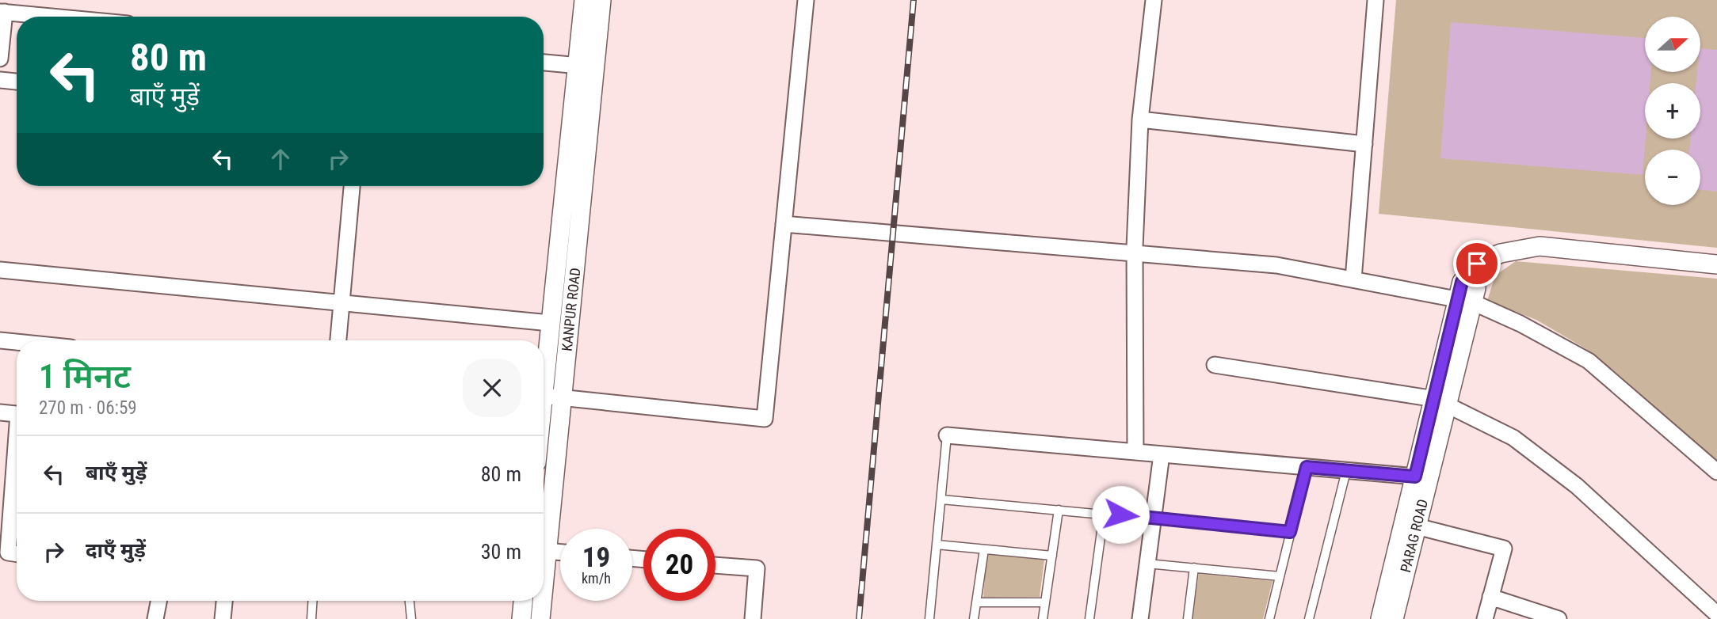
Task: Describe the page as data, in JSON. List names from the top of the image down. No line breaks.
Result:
{"streets":{"street":["KANPUR ROAD","PARAG ROAD"]},"north":"right","page":{"map_buttons":["+","−"],"turn":["80 m","बाएँ मुड़ें"],"heading":["1 मिनट","270 m · 06:59"],"list":[{"name":"बाएँ मुड़ें","value":"80 m"},{"name":"दाएँ मुड़ें","value":"30 m"}],"speed":"19 km/h","limit":"20"}}
